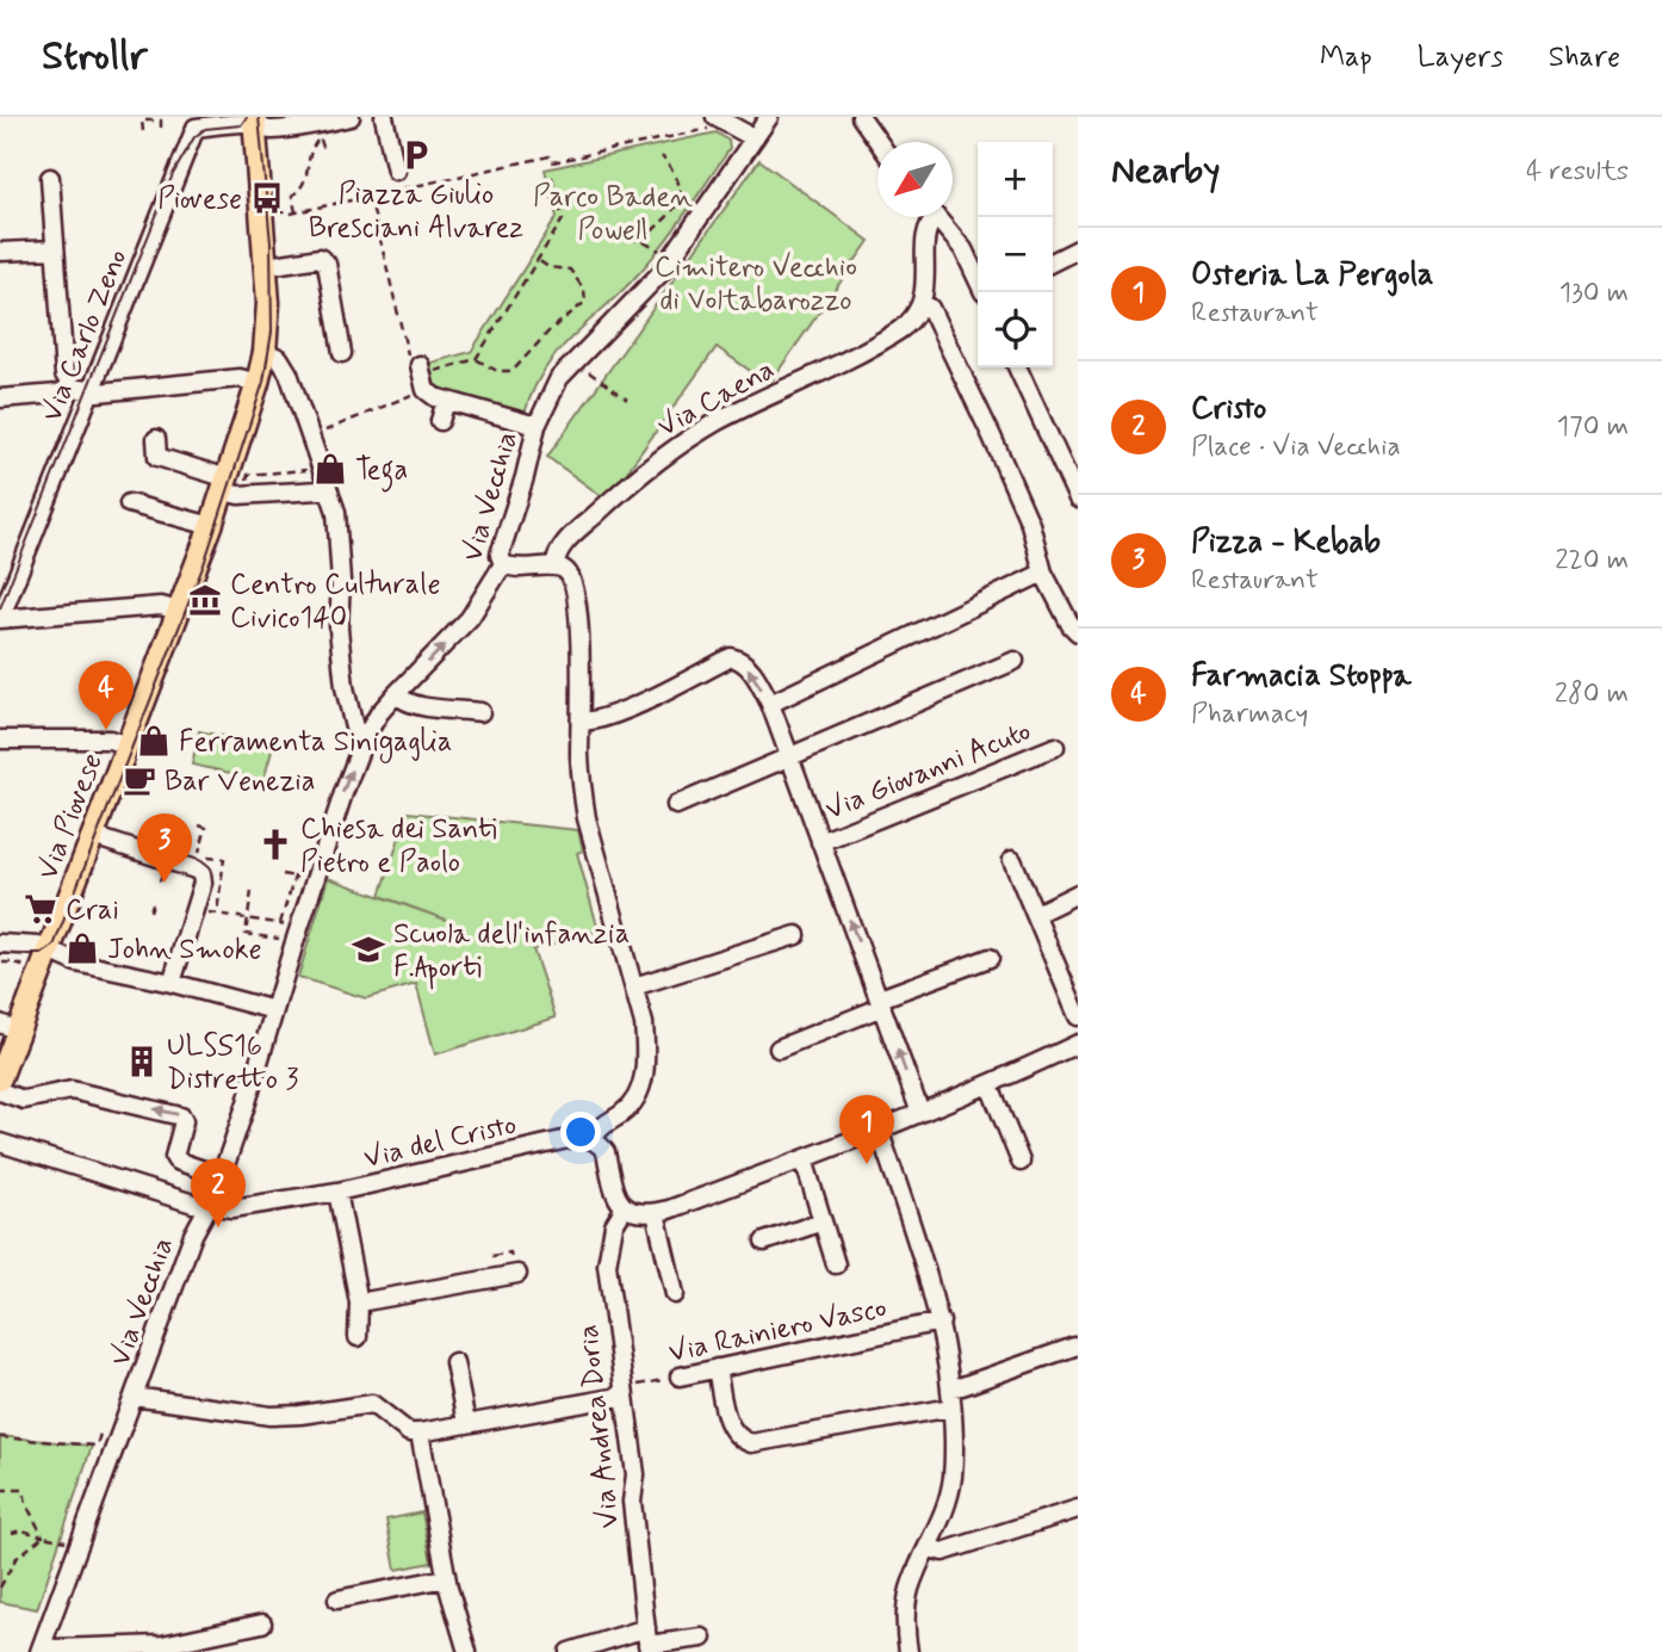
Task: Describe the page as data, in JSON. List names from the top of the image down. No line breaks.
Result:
{"streets":{"main road":["Via Piovese"],"street":["Via Carlo Zeno","Via Caena","Via Vecchia","Via Giovanni Acuto","Via del Cristo","Via Rainiero Vasco","Via Andrea Doria"]},"crossings":[["Via Carlo Zeno","Via Piovese"],["Via Vecchia","Via del Cristo"],["Via Rainiero Vasco","Via Andrea Doria"]],"parks":["Parco Baden Powell","Cimitero Vecchio di Voltabarozzo"],"places":{"parking":["Piazza Giulio Bresciani Alvarez"],"bus stop":["Piovese"],"shop":["Tega","Ferramenta Sinigaglia","John Smoke"],"museum":["Centro Culturale Civico140"],"cafe":["Bar Venezia"],"church":["Chiesa dei Santi Pietro e Paolo"],"supermarket":["Crai"],"school or university":["Scuola dell'infanzia F.Aporti"],"building":["ULSS16 Distretto 3"]},"north":"bottom left","page":{"header":"Strollr","nav":["Map","Layers","Share"],"heading":["Nearby","4 results"],"map_buttons":["+","−"],"list":[{"mark":"1","name":"Osteria La Pergola","note":"Restaurant","value":"130 m"},{"mark":"2","name":"Cristo","note":"Place · Via Vecchia","value":"170 m"},{"mark":"3","name":"Pizza - Kebab","note":"Restaurant","value":"220 m"},{"mark":"4","name":"Farmacia Stoppa","note":"Pharmacy","value":"280 m"}],"pins":["4","3","1","2"]}}
